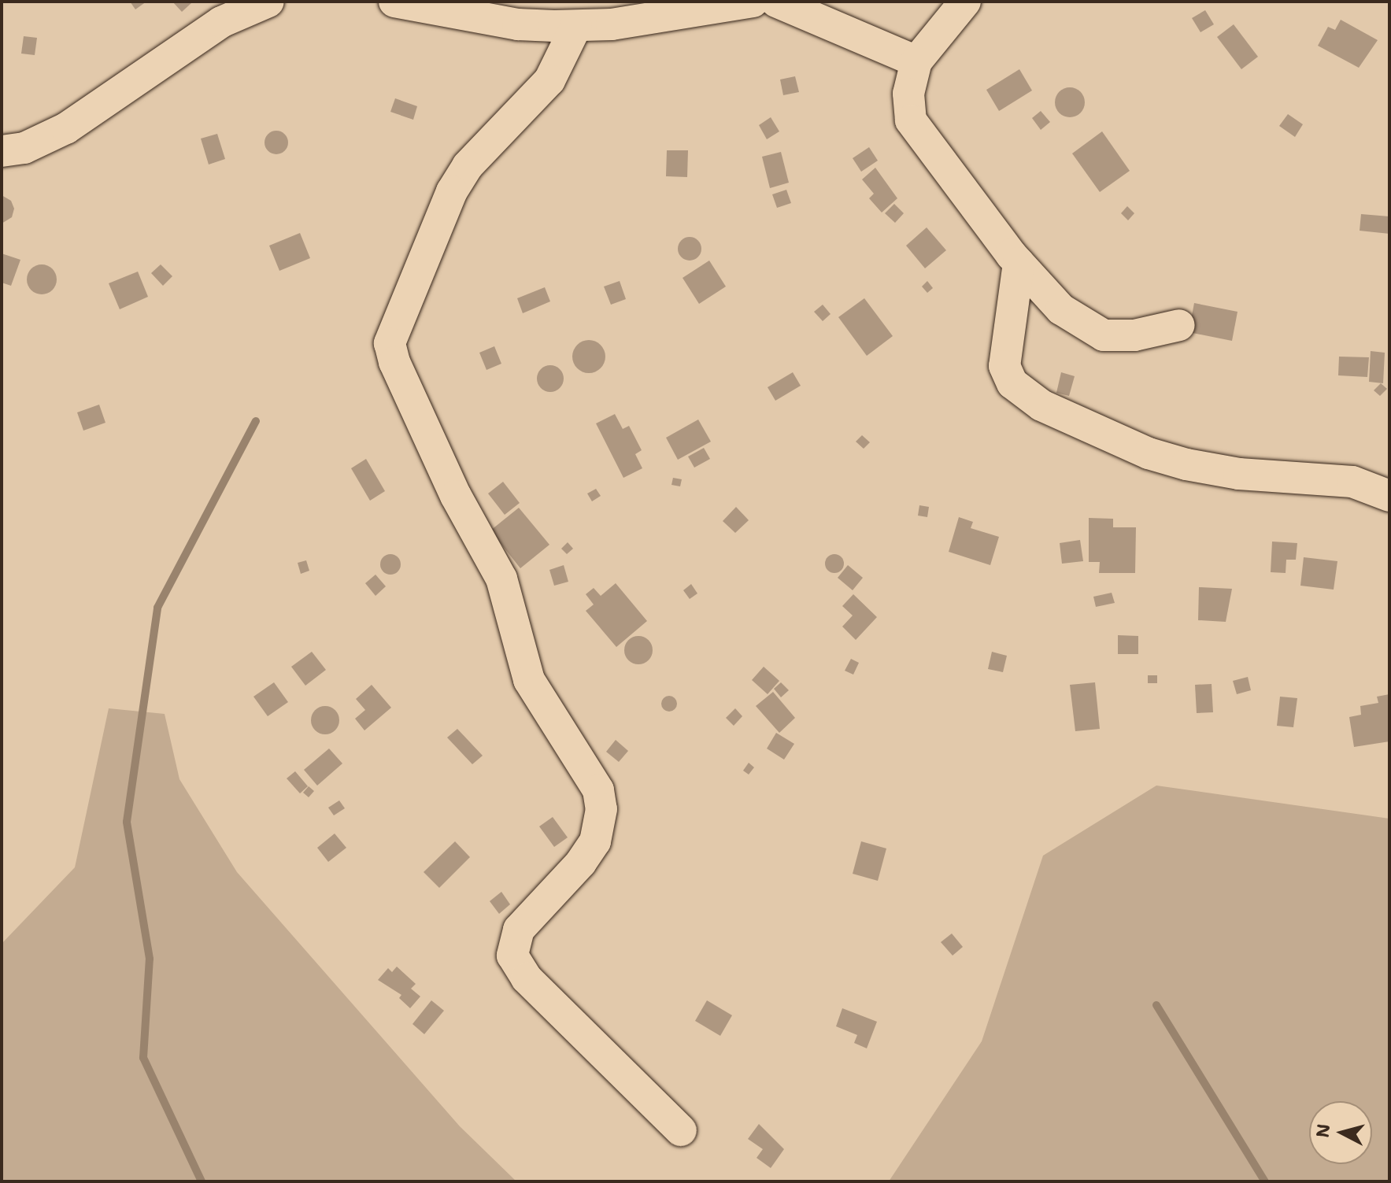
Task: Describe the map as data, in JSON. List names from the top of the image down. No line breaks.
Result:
{"north":"left"}
